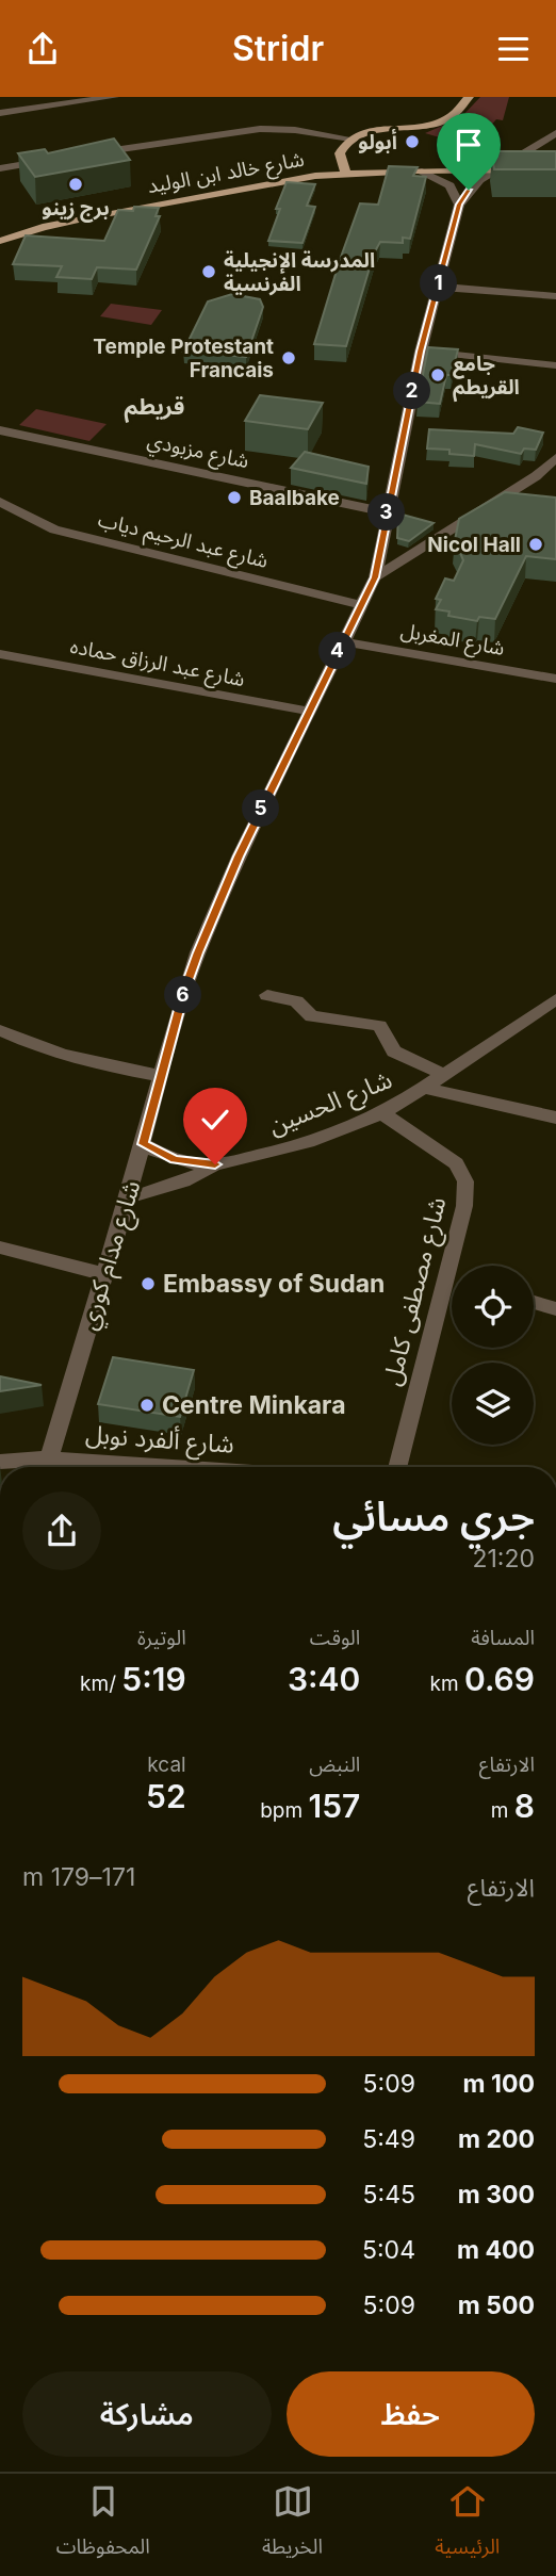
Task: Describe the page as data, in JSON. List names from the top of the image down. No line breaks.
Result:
{"streets":{"main road":["شارع خالد ابن الوليد"],"street":["شارع مزبودي","شارع عبد الرحيم دياب","شارع المغربل","شارع عبد الرزاق حماده","شارع الحسين","شارع مدام كوري","شارع مصطفى كامل","شارع ألفرد نوبل"]},"crossings":[["شارع خالد ابن الوليد","شارع مدام كوري"],["شارع مزبودي","شارع مدام كوري"],["شارع عبد الرحيم دياب","شارع مدام كوري"],["شارع المغربل","شارع مدام كوري"],["شارع عبد الرزاق حماده","شارع مدام كوري"],["شارع الحسين","شارع مدام كوري"],["شارع الحسين","شارع مصطفى كامل"],["شارع مدام كوري","شارع ألفرد نوبل"]],"districts":["قريطم"],"places":["أبولو","برج زينو","المدرسة الإنجيلية الفرنسية","Temple Protestant Francais","جامع القريطم","Baalbake","Nicol Hall","Embassy of Sudan","Centre Minkara"],"page":{"header":"Stridr","pins":["1","2","3","4","5","6"],"heading":["جري مسائي","21:20"],"stats":[["المسافة","0.69 km"],["الوقت","3:40"],["الوتيرة","5:19 /km"],["الارتفاع","8 m"],["النبض","157 bpm"],["kcal","52"]],"chart":["الارتفاع","171–179 m"],"list":[{"name":"100 m","note":"5:09"},{"name":"200 m","note":"5:49"},{"name":"300 m","note":"5:45"},{"name":"400 m","note":"5:04"},{"name":"500 m","note":"5:09"}],"buttons":["حفظ","مشاركة"],"tabs":["الرئيسية","الخريطة","المحفوظات"]}}
